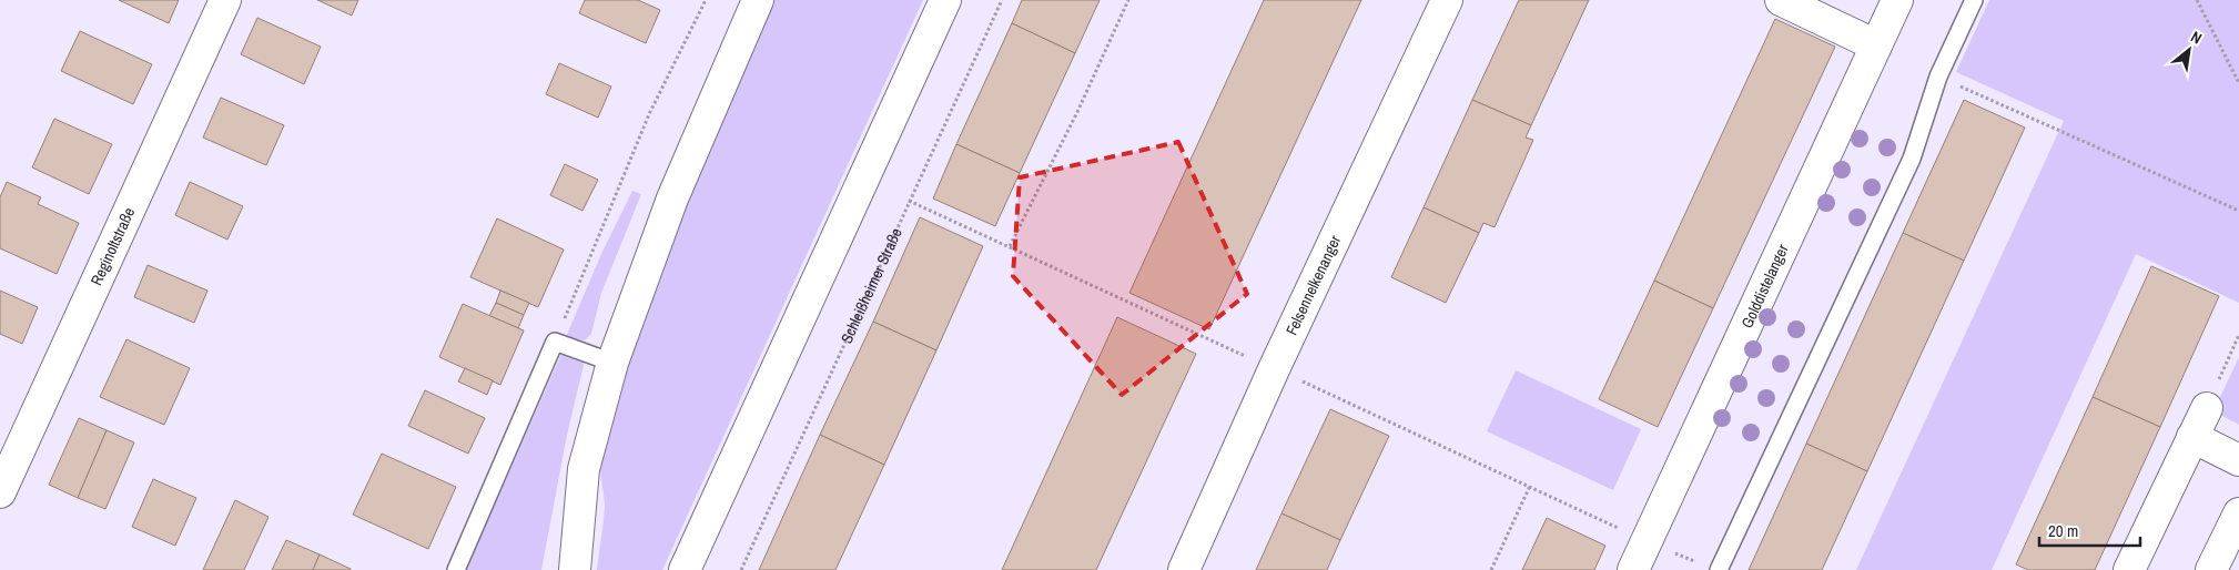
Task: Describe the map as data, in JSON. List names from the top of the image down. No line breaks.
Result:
{"streets":{"street":["Reginoltstraße","Felsennelkenanger","Golddistelanger"],"path":["Schleißheimer Straße"]},"scale_bar":"20 m","north":"top right"}
